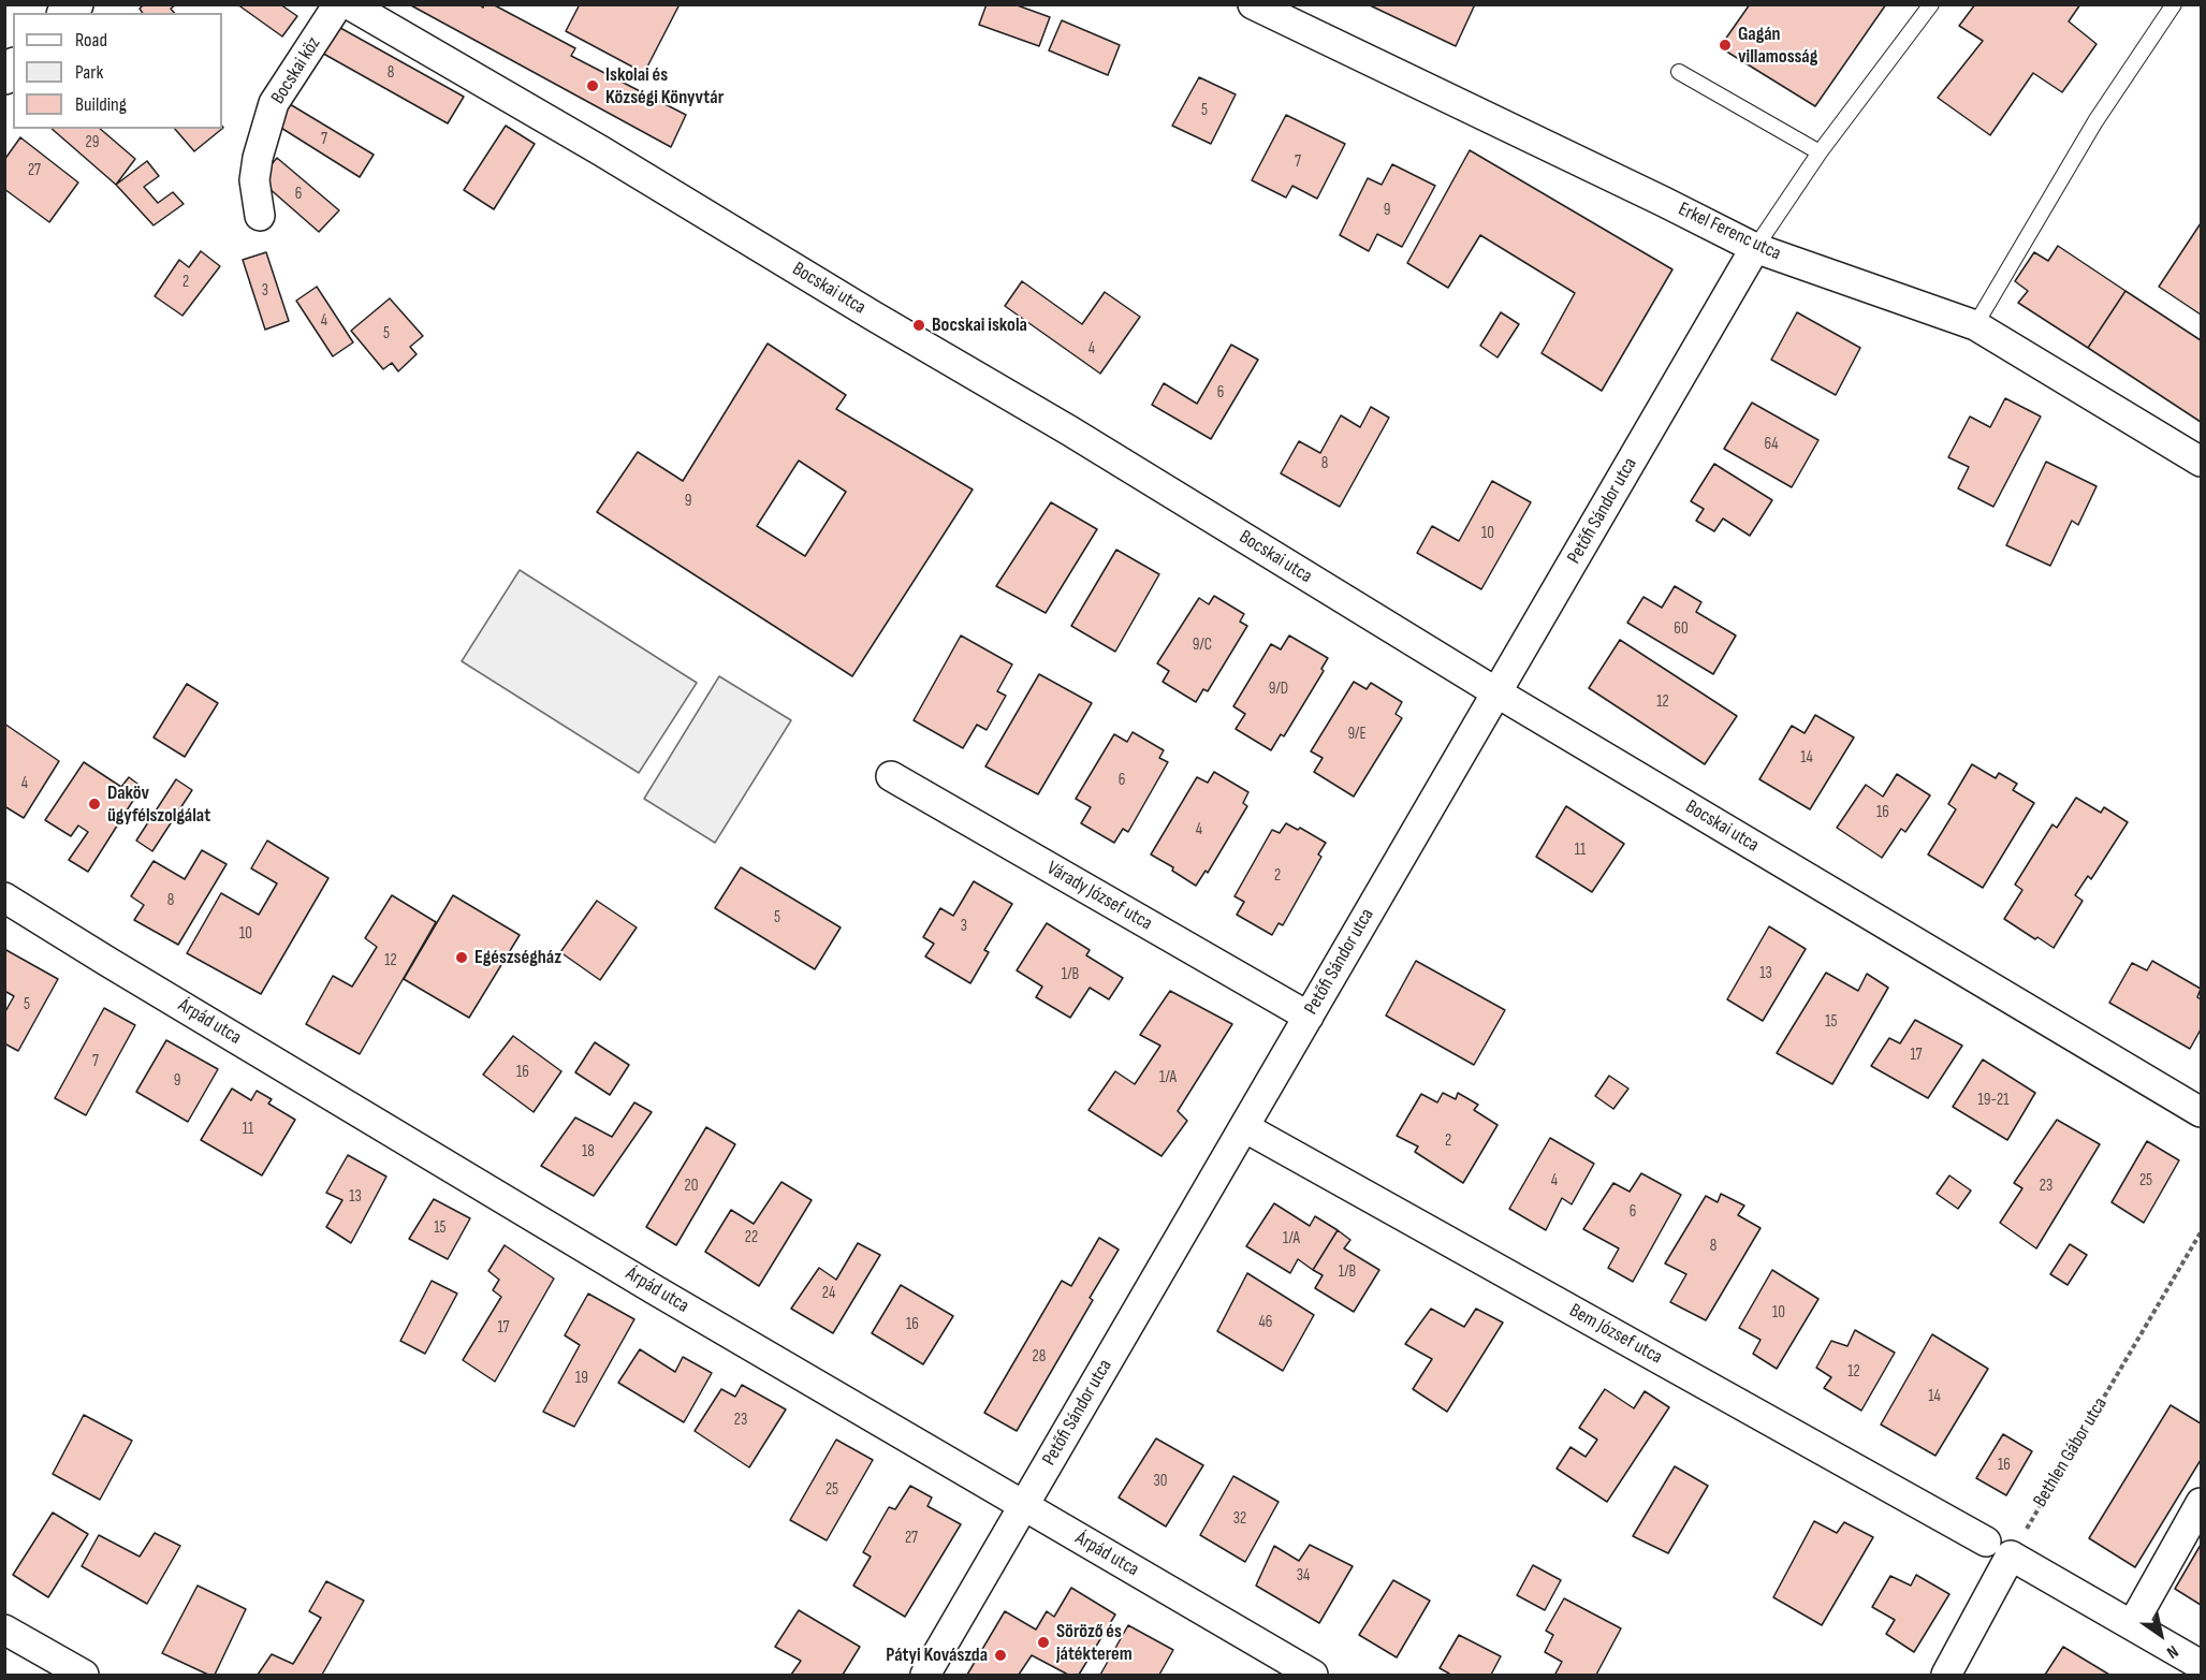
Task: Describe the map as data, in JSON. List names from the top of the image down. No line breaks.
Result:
{"streets":{"street":["Bocskai köz","Erkel Ferenc utca","Bocskai utca","Petőfi Sándor utca","Várady József utca","Árpád utca","Bem József utca"],"path":["Bethlen Gábor utca"]},"crossings":[["Erkel Ferenc utca","Petőfi Sándor utca"],["Bocskai utca","Petőfi Sándor utca"],["Petőfi Sándor utca","Várady József utca"],["Petőfi Sándor utca","Árpád utca"],["Petőfi Sándor utca","Bem József utca"],["Bem József utca","Bethlen Gábor utca"]],"places":["Gagán villamosság","Iskolai és Községi Könyvtár","Bocskai iskola","Daköv ügyfélszolgálat","Egészségház","Söröző és játékterem","Pátyi Kovászda"],"house_numbers":["8","5","7","29","7","27","6","9","2","3","4","5","4","6","64","8","9","10","60","9/C","9/D","12","9/E","14","6","4","16","4","11","2","8","5","3","10","12","13","1/B","5","15","17","7","16","1/A","9","19-21","11","2","18","4","25","20","23","13","6","15","22","1/A","8","1/B","24","10","46","16","17","28","12","19","14","23","16","30","25","32","27","34"],"legend":["Road","Park","Building"],"north":"bottom right"}
